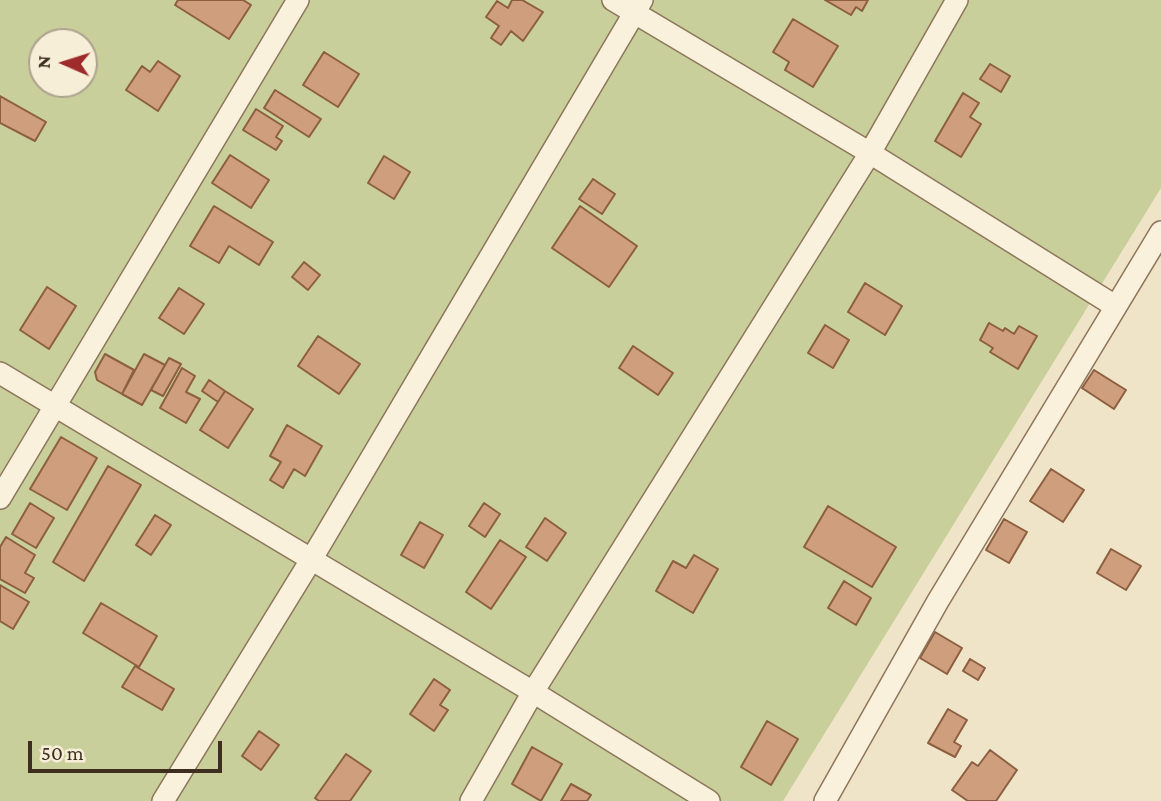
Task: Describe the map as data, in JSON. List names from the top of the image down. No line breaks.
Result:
{"scale_bar":"50 m","north":"left"}
